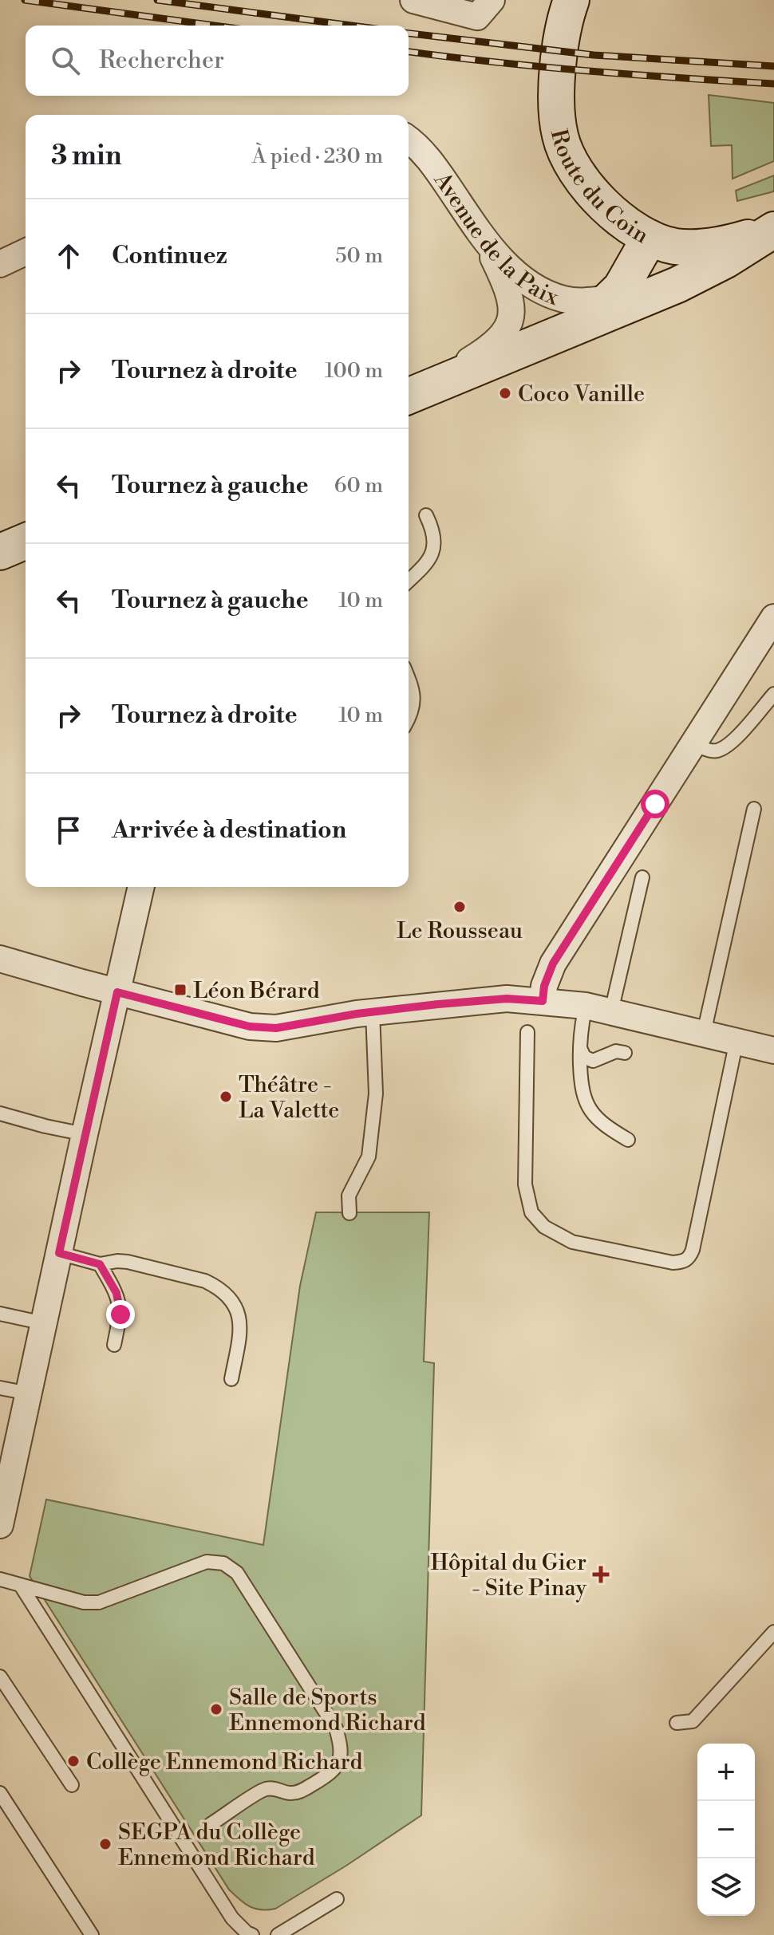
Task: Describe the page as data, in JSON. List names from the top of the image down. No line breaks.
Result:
{"streets":{"main road":["Route du Coin"],"street":["Avenue de la Paix"]},"places":{"other":["Coco Vanille","Le Rousseau","Théâtre - La Valette","Salle de Sports Ennemond Richard","Collège Ennemond Richard","SEGPA du Collège Ennemond Richard"],"transit":["Léon Bérard"],"health":["Hôpital du Gier - Site Pinay"]},"page":{"search":"Rechercher","heading":["3 min","À pied · 230 m"],"list":[["Continuez","50 m"],["Tournez à droite","100 m"],["Tournez à gauche","60 m"],["Tournez à gauche","10 m"],["Tournez à droite","10 m"],"Arrivée à destination"],"map_buttons":["+","−"]}}
